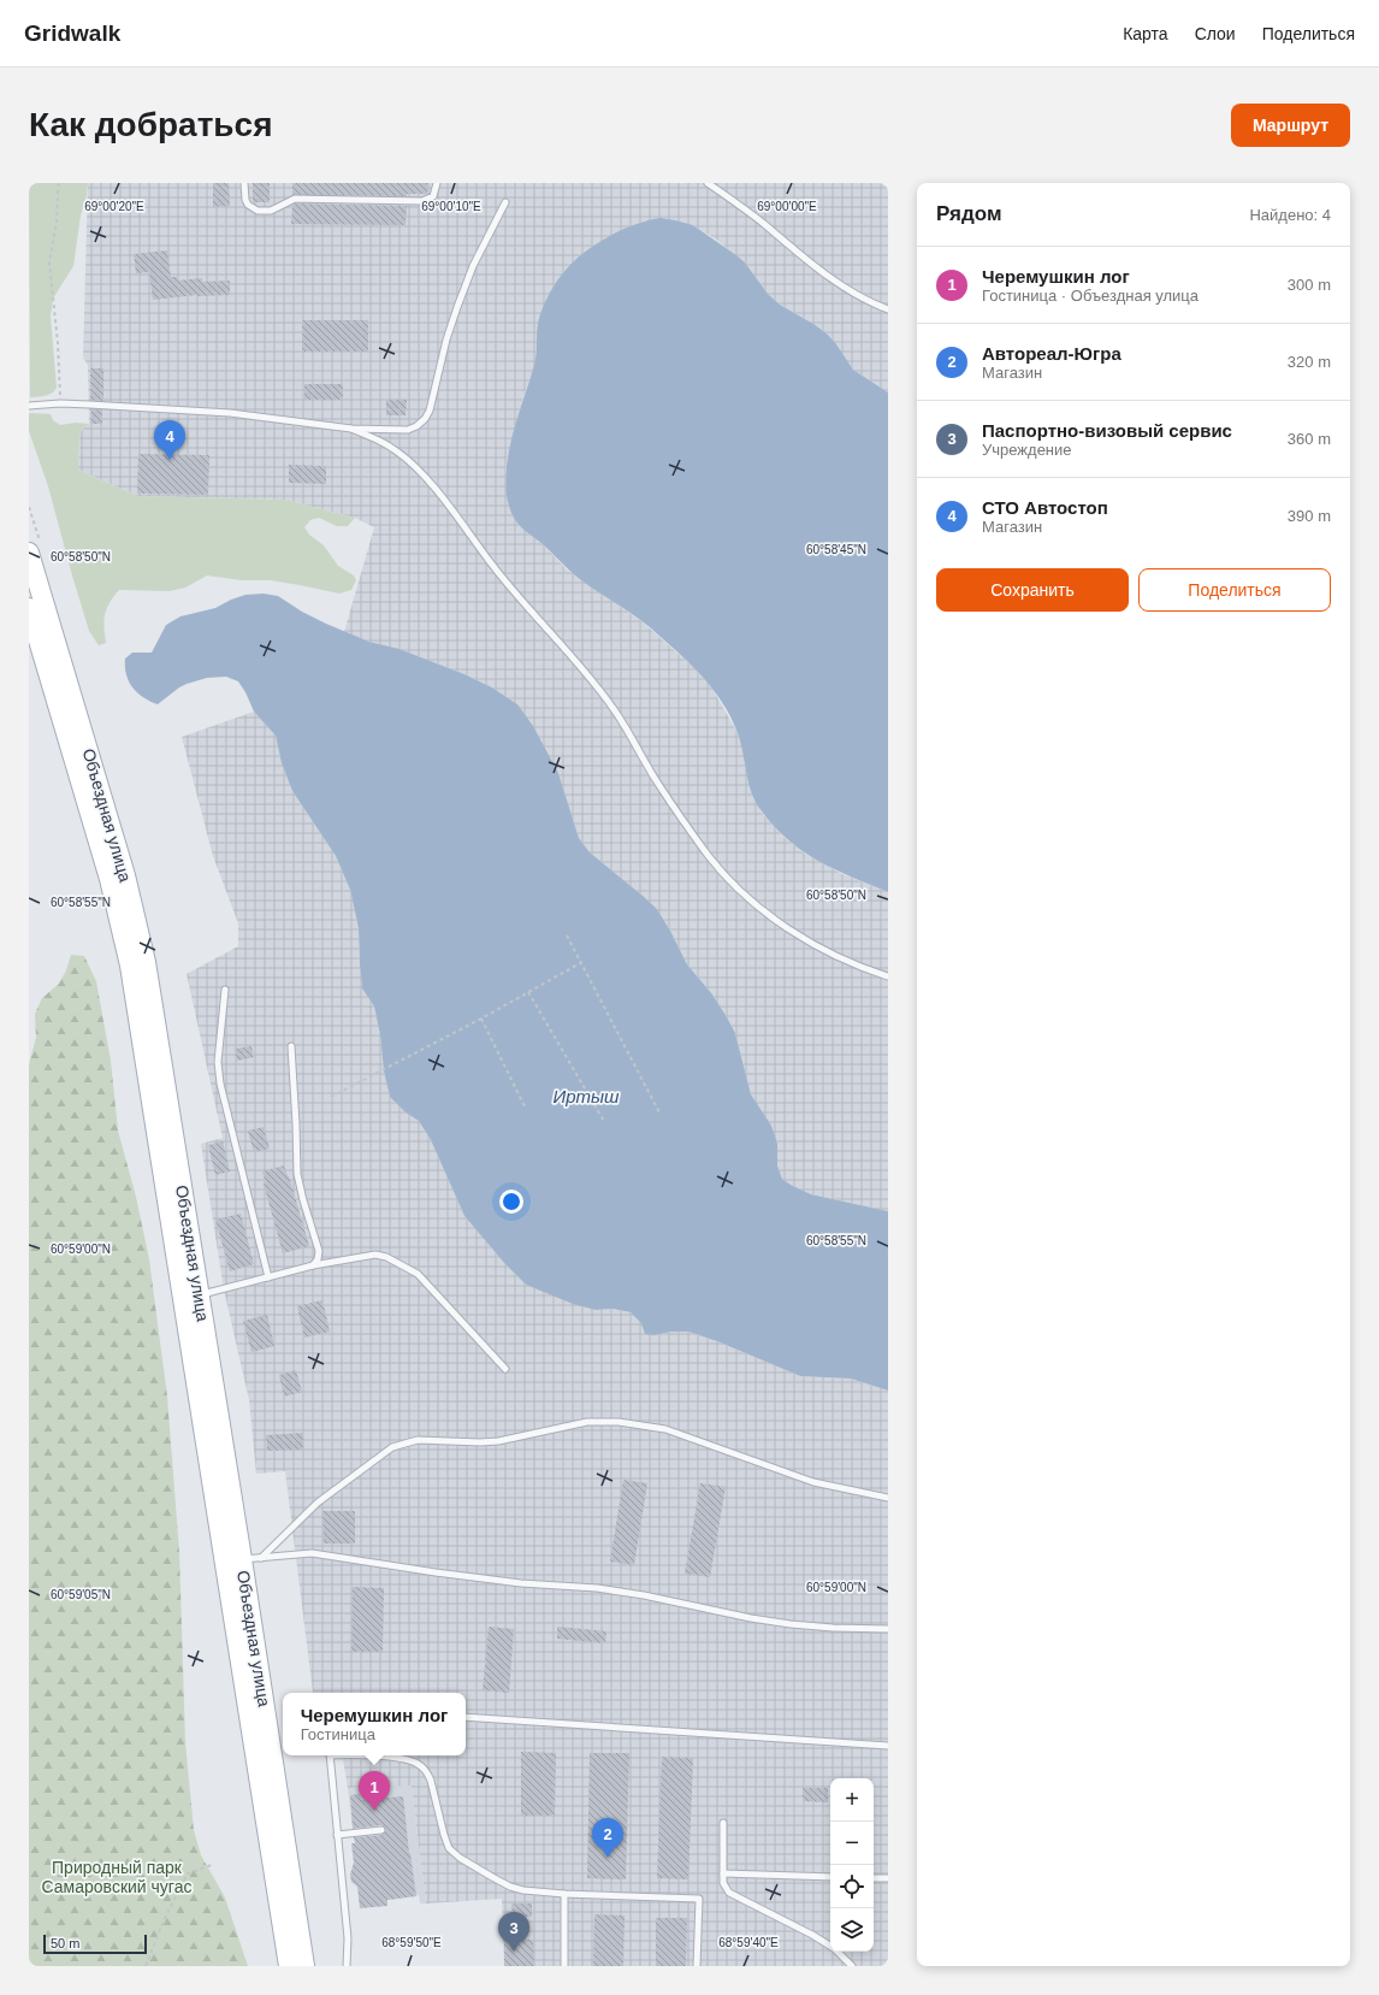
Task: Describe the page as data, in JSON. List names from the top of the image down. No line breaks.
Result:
{"streets":{"main road":["Объездная улица"]},"water":["Иртыш"],"parks":["Природный парк Самаровский чугас"],"scale_bar":"50 m","page":{"header":"Gridwalk","nav":["Карта","Слои","Поделиться"],"buttons":["Маршрут",["Сохранить","Поделиться"]],"title":"Как добраться","heading":["Рядом","Найдено: 4"],"list":[{"mark":"1","name":"Черемушкин лог","note":"Гостиница · Объездная улица","value":"300 m"},{"mark":"2","name":"Автореал-Югра","note":"Магазин","value":"320 m"},{"mark":"3","name":"Паспортно-визовый сервис","note":"Учреждение","value":"360 m"},{"mark":"4","name":"СТО Автостоп","note":"Магазин","value":"390 m"}],"pins":["4","1","2","3"],"popup":["Черемушкин лог","Гостиница"],"map_buttons":["+","−"],"scale":"50 m"},"coordinates":["69°00'20\"E","69°00'10\"E","69°00'00\"E","60°58'45\"N","60°58'50\"N","60°58'55\"N","60°59'00\"N","60°59'05\"N","68°59'50\"E","68°59'40\"E"]}
